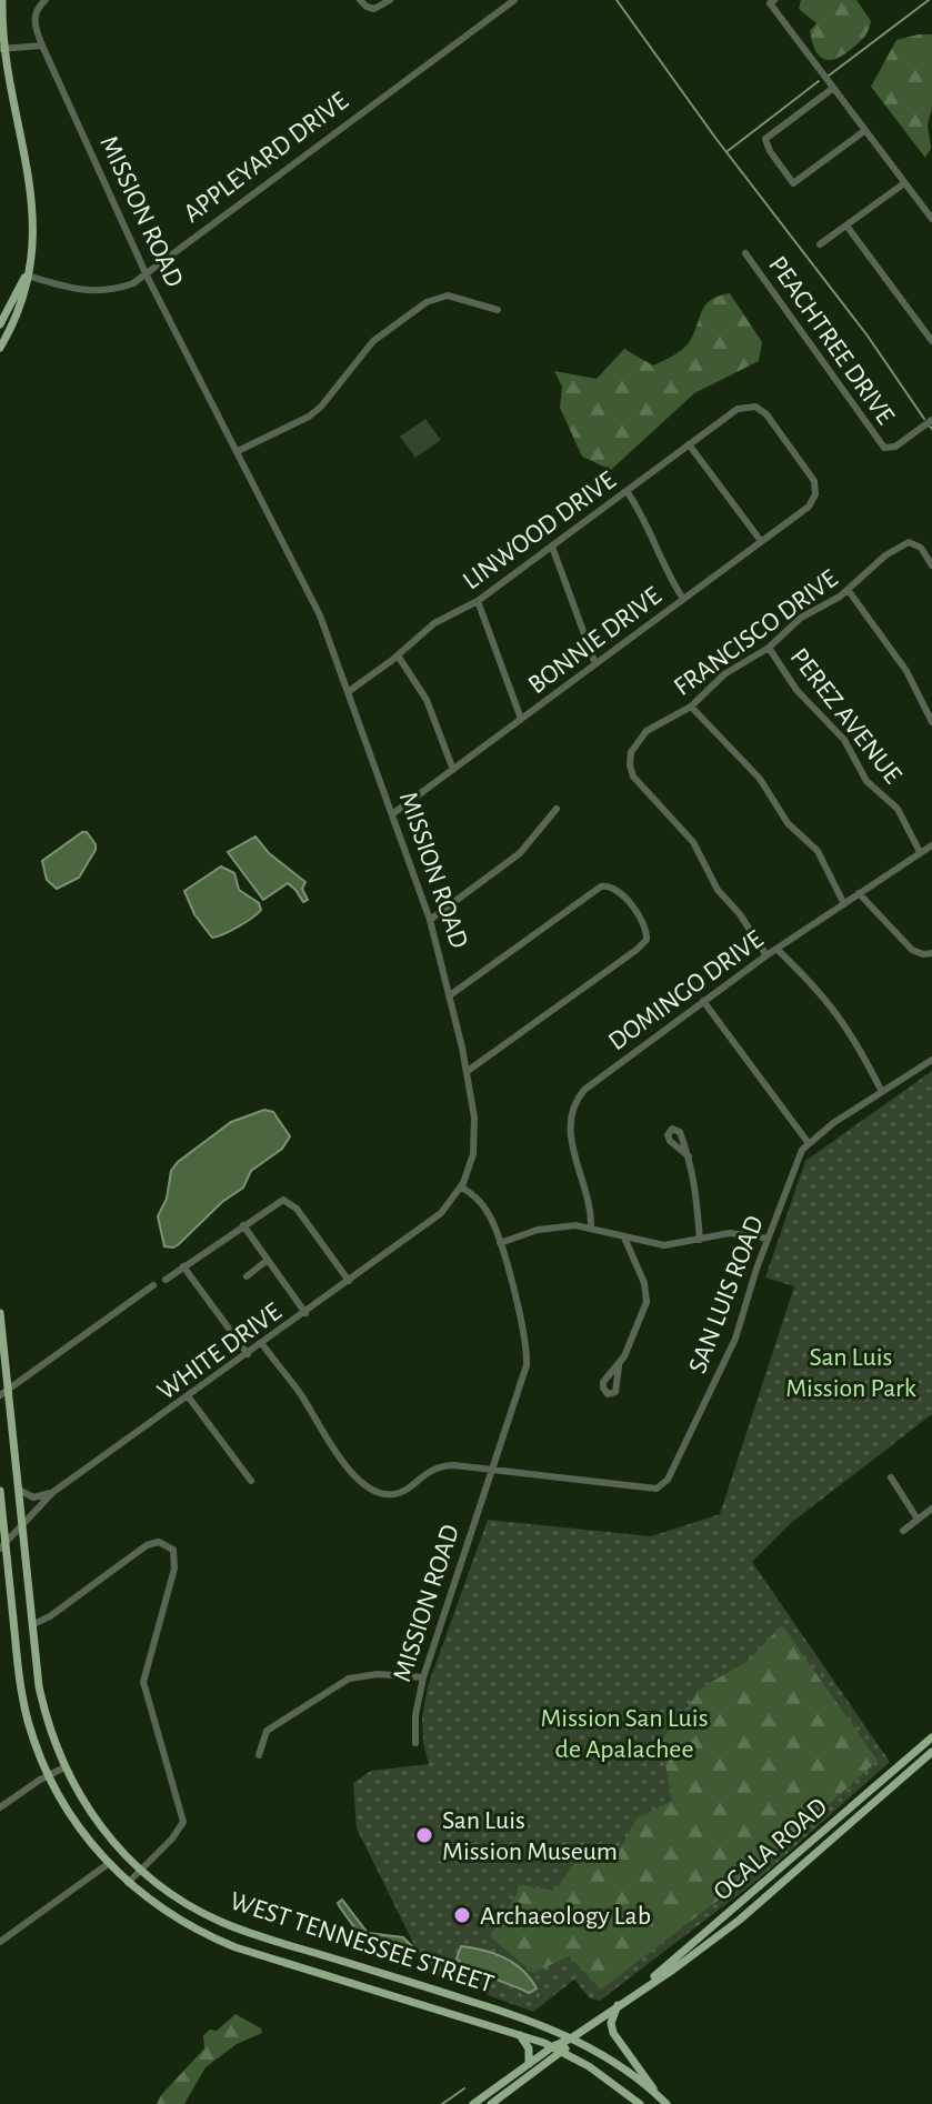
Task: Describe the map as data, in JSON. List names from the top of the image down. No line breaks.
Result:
{"streets":{"main road":["OCALA ROAD","WEST TENNESSEE STREET"],"street":["APPLEYARD DRIVE","MISSION ROAD","PEACHTREE DRIVE","LINWOOD DRIVE","FRANCISCO DRIVE","BONNIE DRIVE","PEREZ AVENUE","DOMINGO DRIVE","SAN LUIS ROAD","WHITE DRIVE"]},"crossings":[["APPLEYARD DRIVE","MISSION ROAD"],["MISSION ROAD","LINWOOD DRIVE"],["MISSION ROAD","BONNIE DRIVE"],["MISSION ROAD","SAN LUIS ROAD"],["MISSION ROAD","WHITE DRIVE"],["LINWOOD DRIVE","BONNIE DRIVE"],["FRANCISCO DRIVE","PEREZ AVENUE"],["FRANCISCO DRIVE","DOMINGO DRIVE"],["PEREZ AVENUE","DOMINGO DRIVE"],["DOMINGO DRIVE","SAN LUIS ROAD"],["SAN LUIS ROAD","WHITE DRIVE"],["WHITE DRIVE","WEST TENNESSEE STREET"],["OCALA ROAD","WEST TENNESSEE STREET"]],"parks":["San Luis Mission Park","Mission San Luis de Apalachee"],"places":["San Luis Mission Museum","Archaeology Lab"]}
